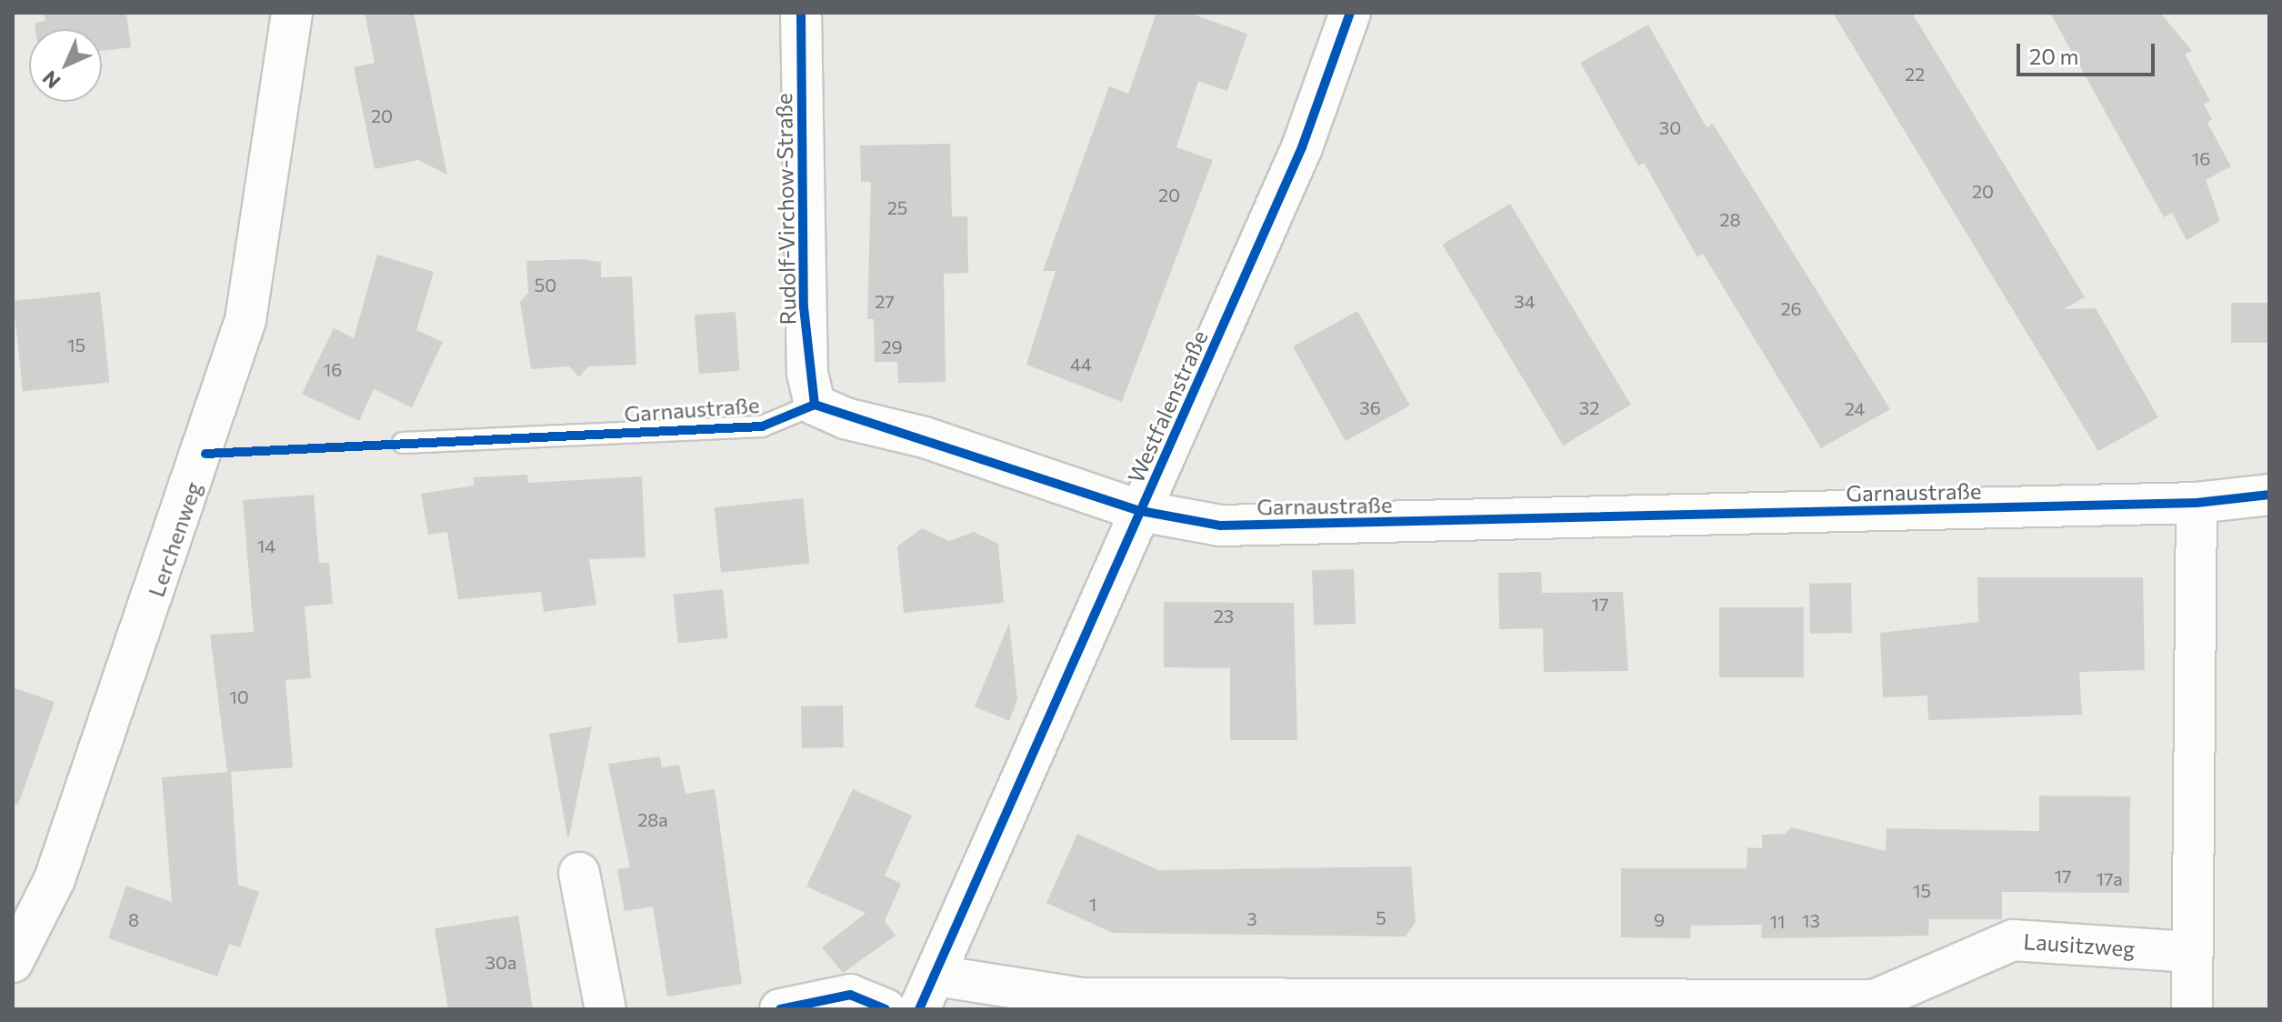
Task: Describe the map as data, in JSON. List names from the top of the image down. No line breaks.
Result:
{"streets":{"street":["Rudolf-Virchow-Straße","Westfalenstraße","Garnaustraße","Lerchenweg","Lausitzweg"]},"crossings":[["Rudolf-Virchow-Straße","Garnaustraße"],["Westfalenstraße","Garnaustraße"],["Westfalenstraße","Lausitzweg"]],"house_numbers":["22","20","30","16","20","20","25","28","50","27","34","26","15","29","44","16","36","32","24","14","17","23","10","28a","17","17a","15","1","5","3","8","9","13","11","30a"],"scale_bar":"20 m","north":"bottom left"}
